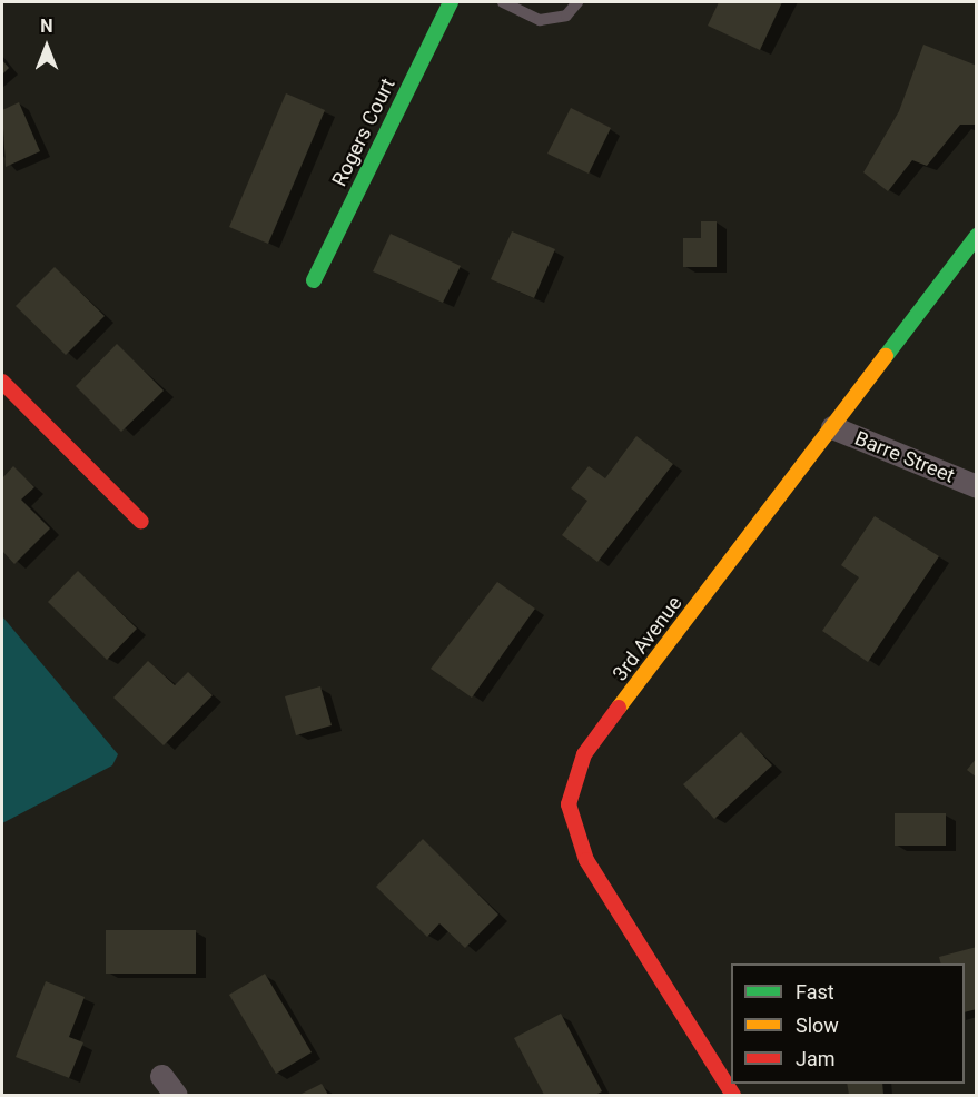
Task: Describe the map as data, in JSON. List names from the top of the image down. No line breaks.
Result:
{"streets":{"street":["Rogers Court","Barre Street","3rd Avenue"]},"crossings":[["Barre Street","3rd Avenue"]],"legend":["Fast","Slow","Jam"],"north":"top"}
